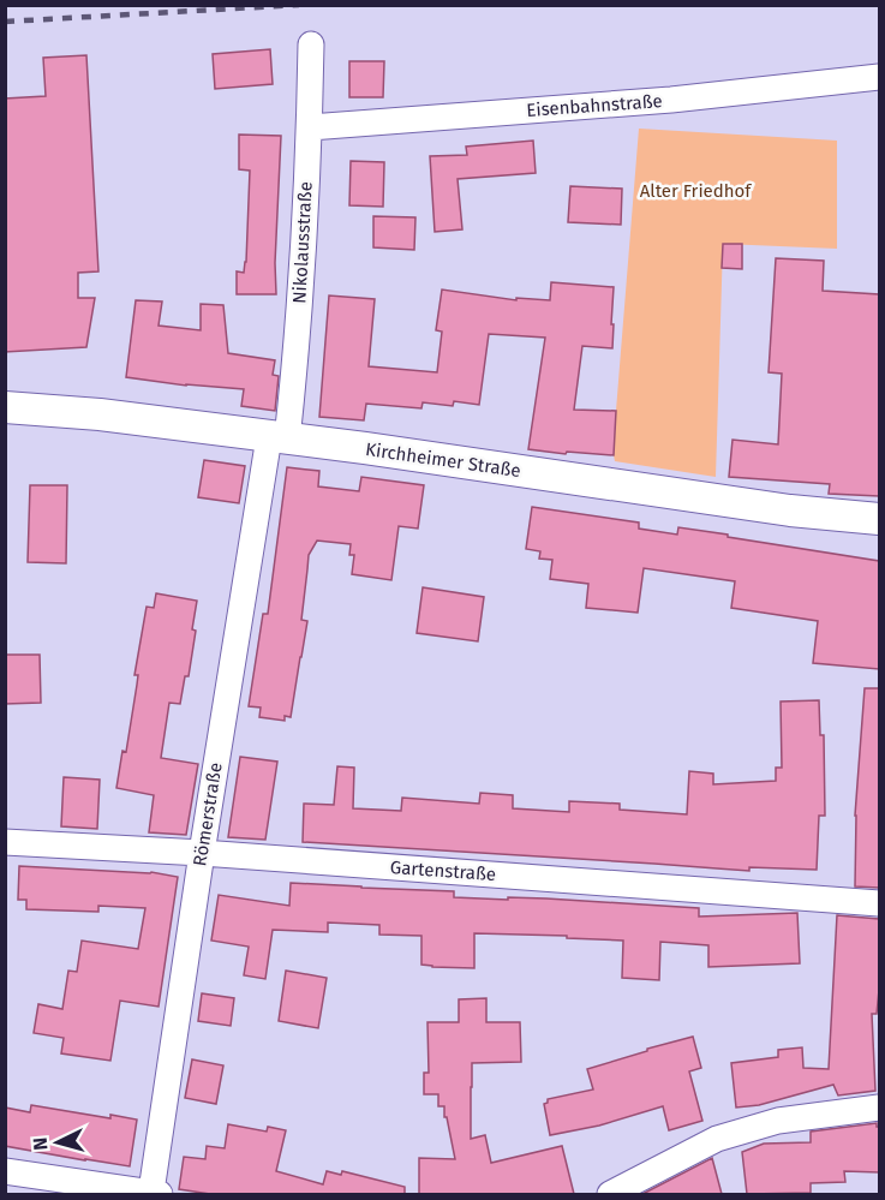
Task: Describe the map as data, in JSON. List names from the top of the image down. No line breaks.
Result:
{"streets":{"street":["Eisenbahnstraße","Nikolausstraße","Kirchheimer Straße","Römerstraße","Gartenstraße"]},"crossings":[["Eisenbahnstraße","Nikolausstraße"],["Nikolausstraße","Kirchheimer Straße"],["Nikolausstraße","Römerstraße"],["Kirchheimer Straße","Römerstraße"],["Römerstraße","Gartenstraße"]],"parks":["Alter Friedhof"],"north":"left"}
